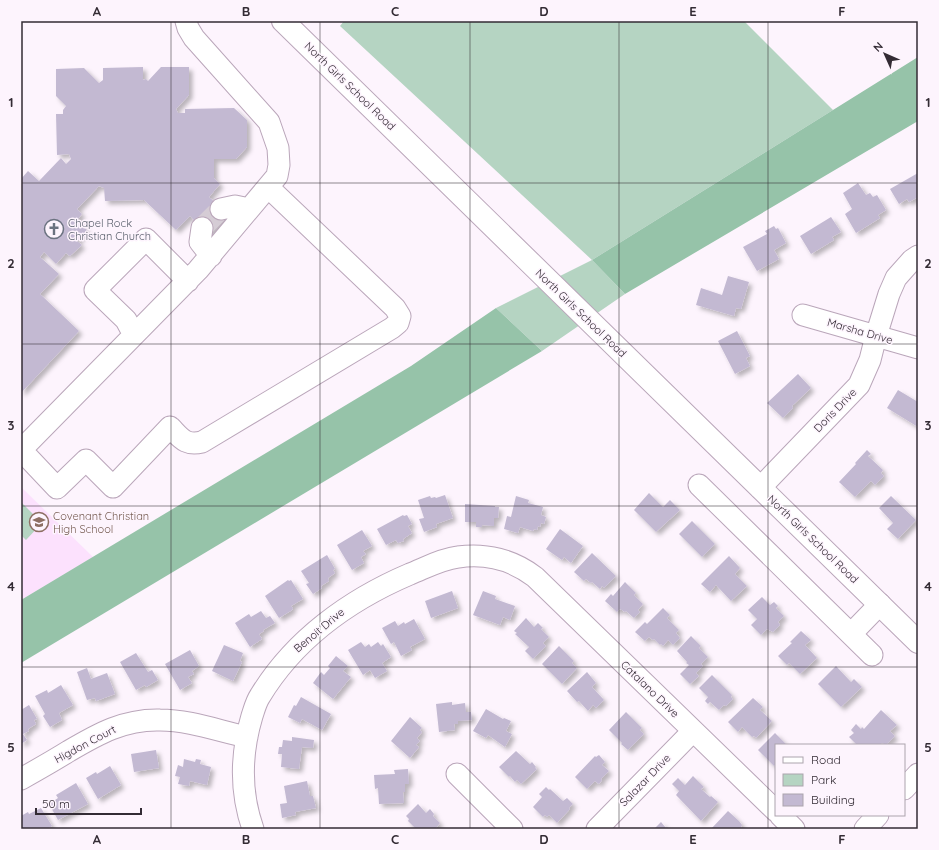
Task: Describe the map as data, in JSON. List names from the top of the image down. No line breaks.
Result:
{"streets":{"main road":["North Girls School Road"],"street":["Marsha Drive","Doris Drive","Benoit Drive","Catalano Drive","Higdon Court","Salazar Drive"]},"crossings":[["North Girls School Road","Doris Drive"],["Marsha Drive","Doris Drive"],["Benoit Drive","Catalano Drive"],["Benoit Drive","Higdon Court"],["Catalano Drive","Salazar Drive"]],"places":{"church":["Chapel Rock Christian Church"],"school or university":["Covenant Christian High School"]},"legend":["Road","Park","Building"],"scale_bar":"50 m","north":"top left","grid":{"columns":["A","B","C","D","E","F"],"rows":["1","2","3","4","5"]}}
